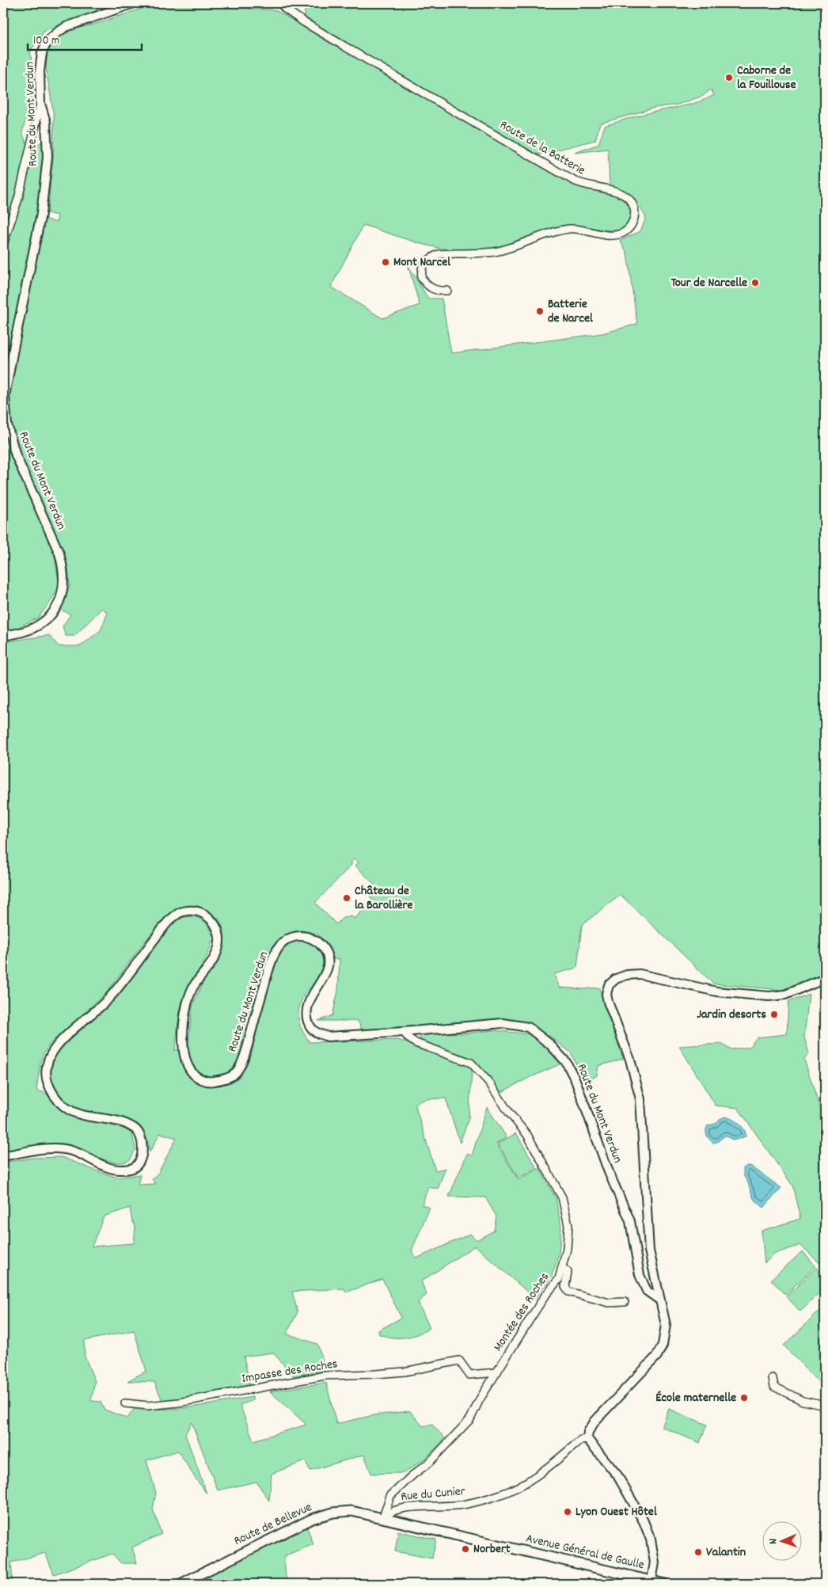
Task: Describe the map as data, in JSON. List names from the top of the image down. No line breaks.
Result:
{"streets":{"main road":["Route de Bellevue","Avenue Général de Gaulle"],"street":["Route du Mont Verdun","Route de la Batterie","Montée des Roches","Impasse des Roches","Rue du Cunier"]},"crossings":[["Route du Mont Verdun","Montée des Roches"],["Montée des Roches","Impasse des Roches"],["Montée des Roches","Rue du Cunier"],["Montée des Roches","Route de Bellevue"],["Montée des Roches","Avenue Général de Gaulle"],["Rue du Cunier","Route de Bellevue"],["Rue du Cunier","Avenue Général de Gaulle"],["Route de Bellevue","Avenue Général de Gaulle"]],"places":["Caborne de la Fouillouse","Mont Narcel","Tour de Narcelle","Batterie de Narcel","Château de la Barollière","Jardin desorts","École maternelle","Lyon Ouest Hôtel","Norbert","Valantin"],"scale_bar":"100 m","north":"left"}
